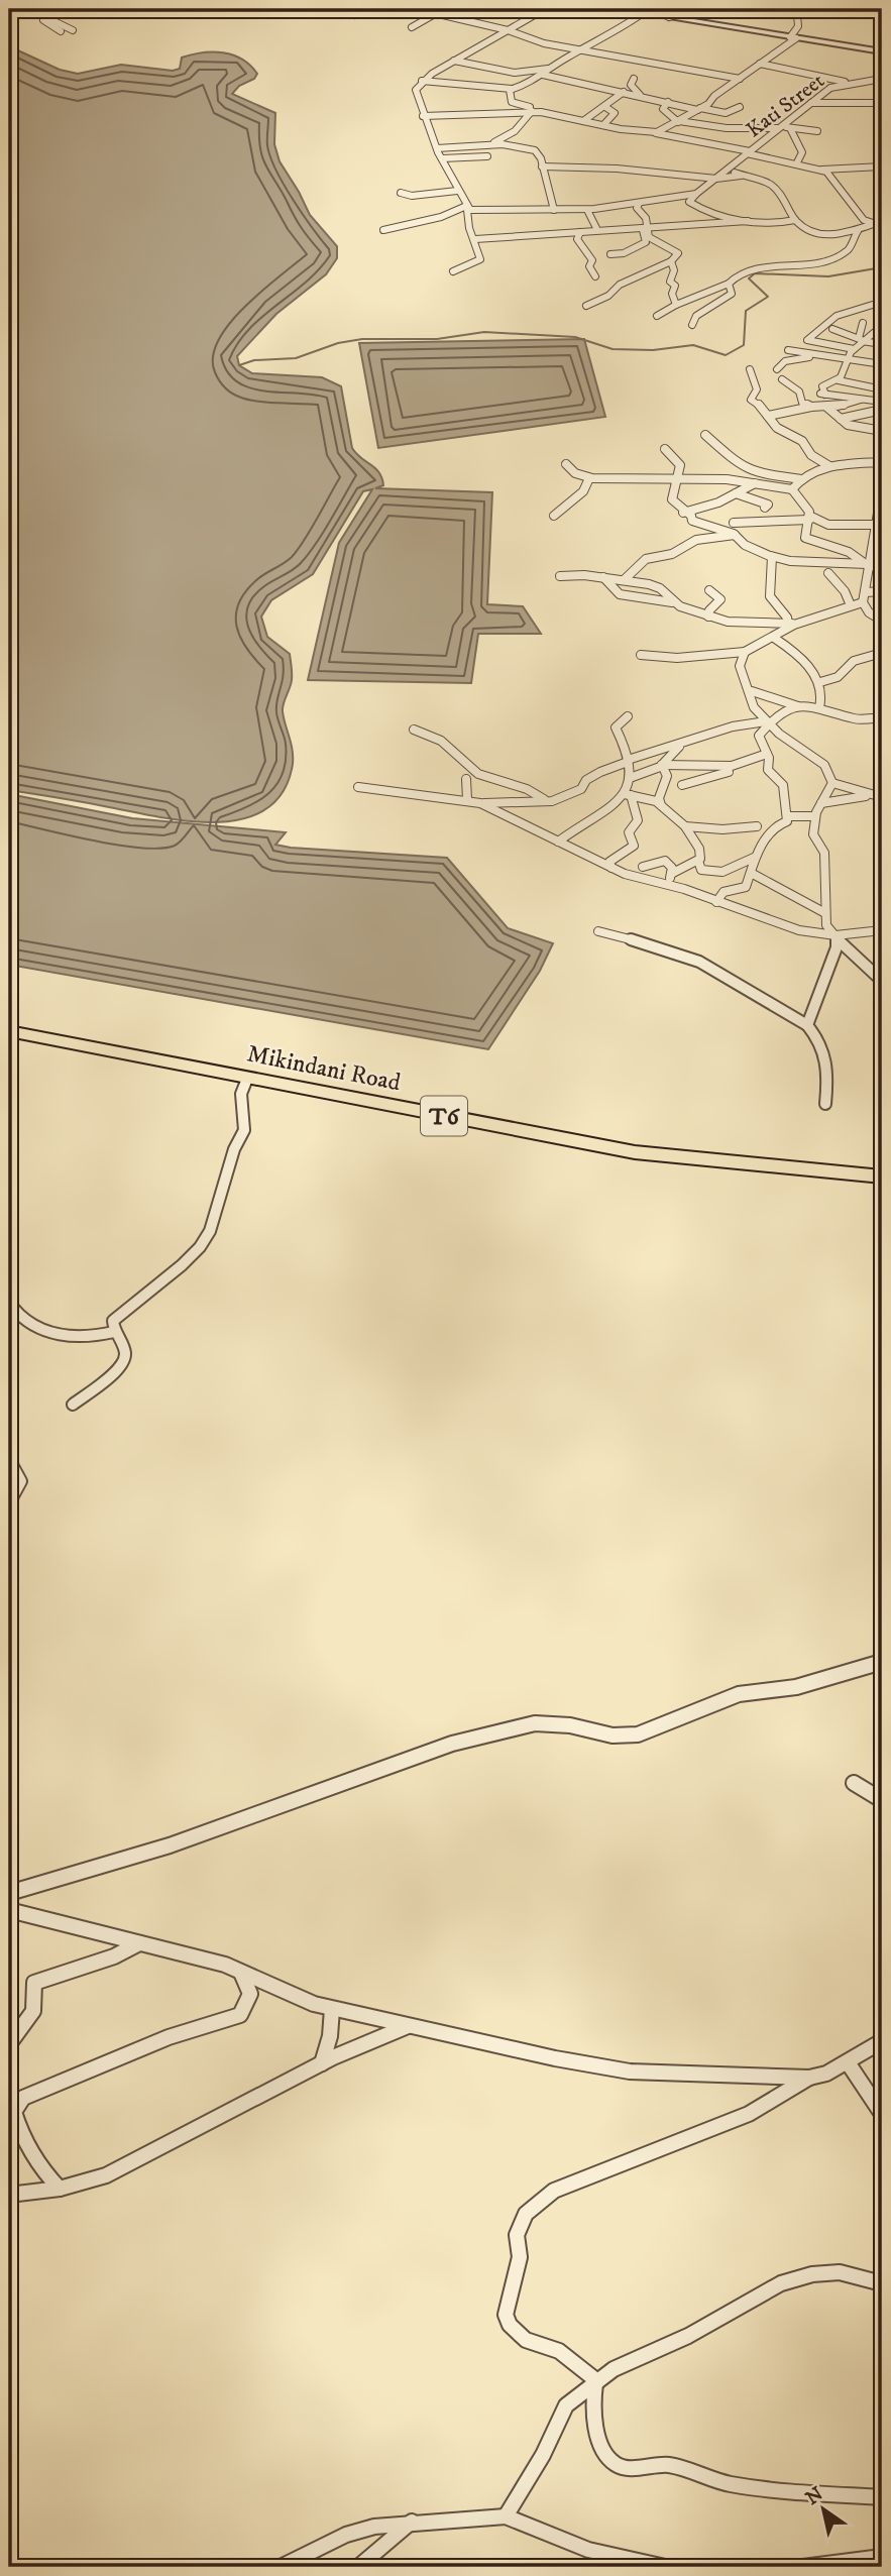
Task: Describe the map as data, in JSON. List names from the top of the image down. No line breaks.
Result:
{"streets":{"highway":["Mikindani Road","T6"],"street":["Kati Street"]},"north":"top left"}
